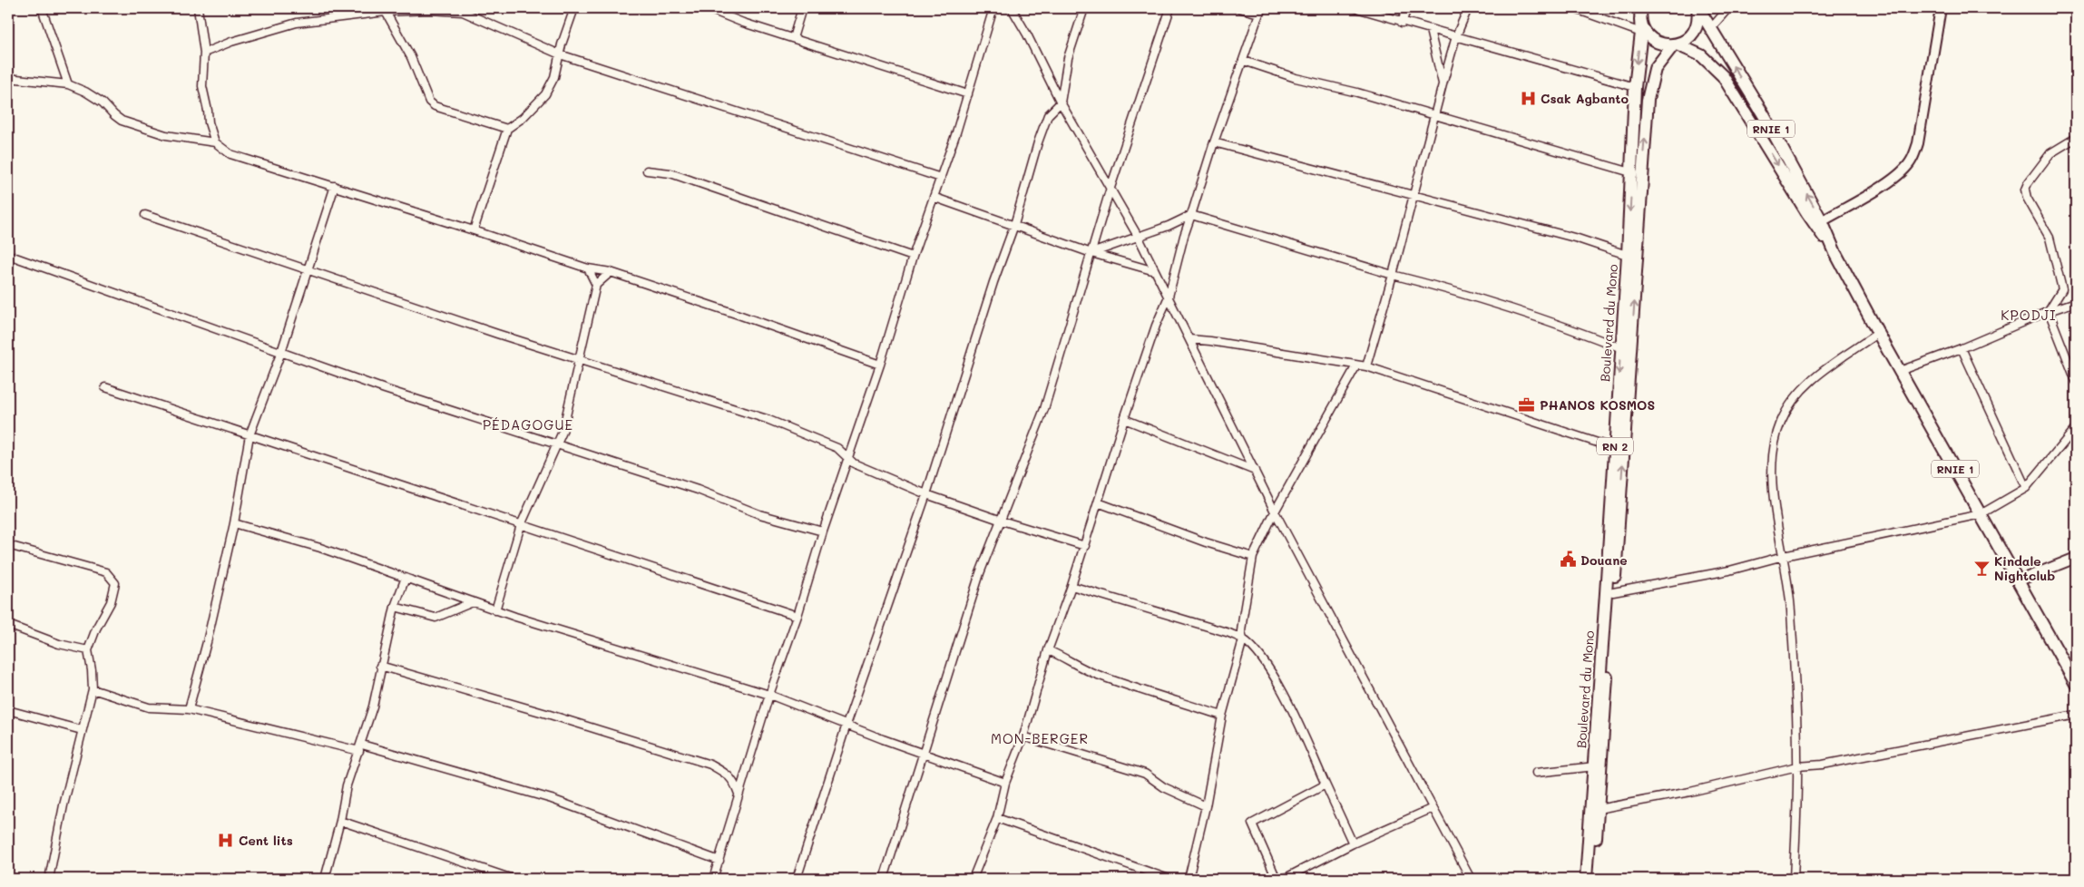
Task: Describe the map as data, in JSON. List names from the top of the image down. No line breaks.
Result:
{"streets":{"main road":["RNIE 1","Boulevard du Mono","RN 2"]},"crossings":[["RNIE 1","Boulevard du Mono"]],"districts":["KPODJI","PÉDAGOGUE","MON-BERGER"],"places":{"hospital":["Csak Agbanto","Cent lits"],"office":["PHANOS KOSMOS"],"public building":["Douane"],"bar":["Kindale Nightclub"]}}
